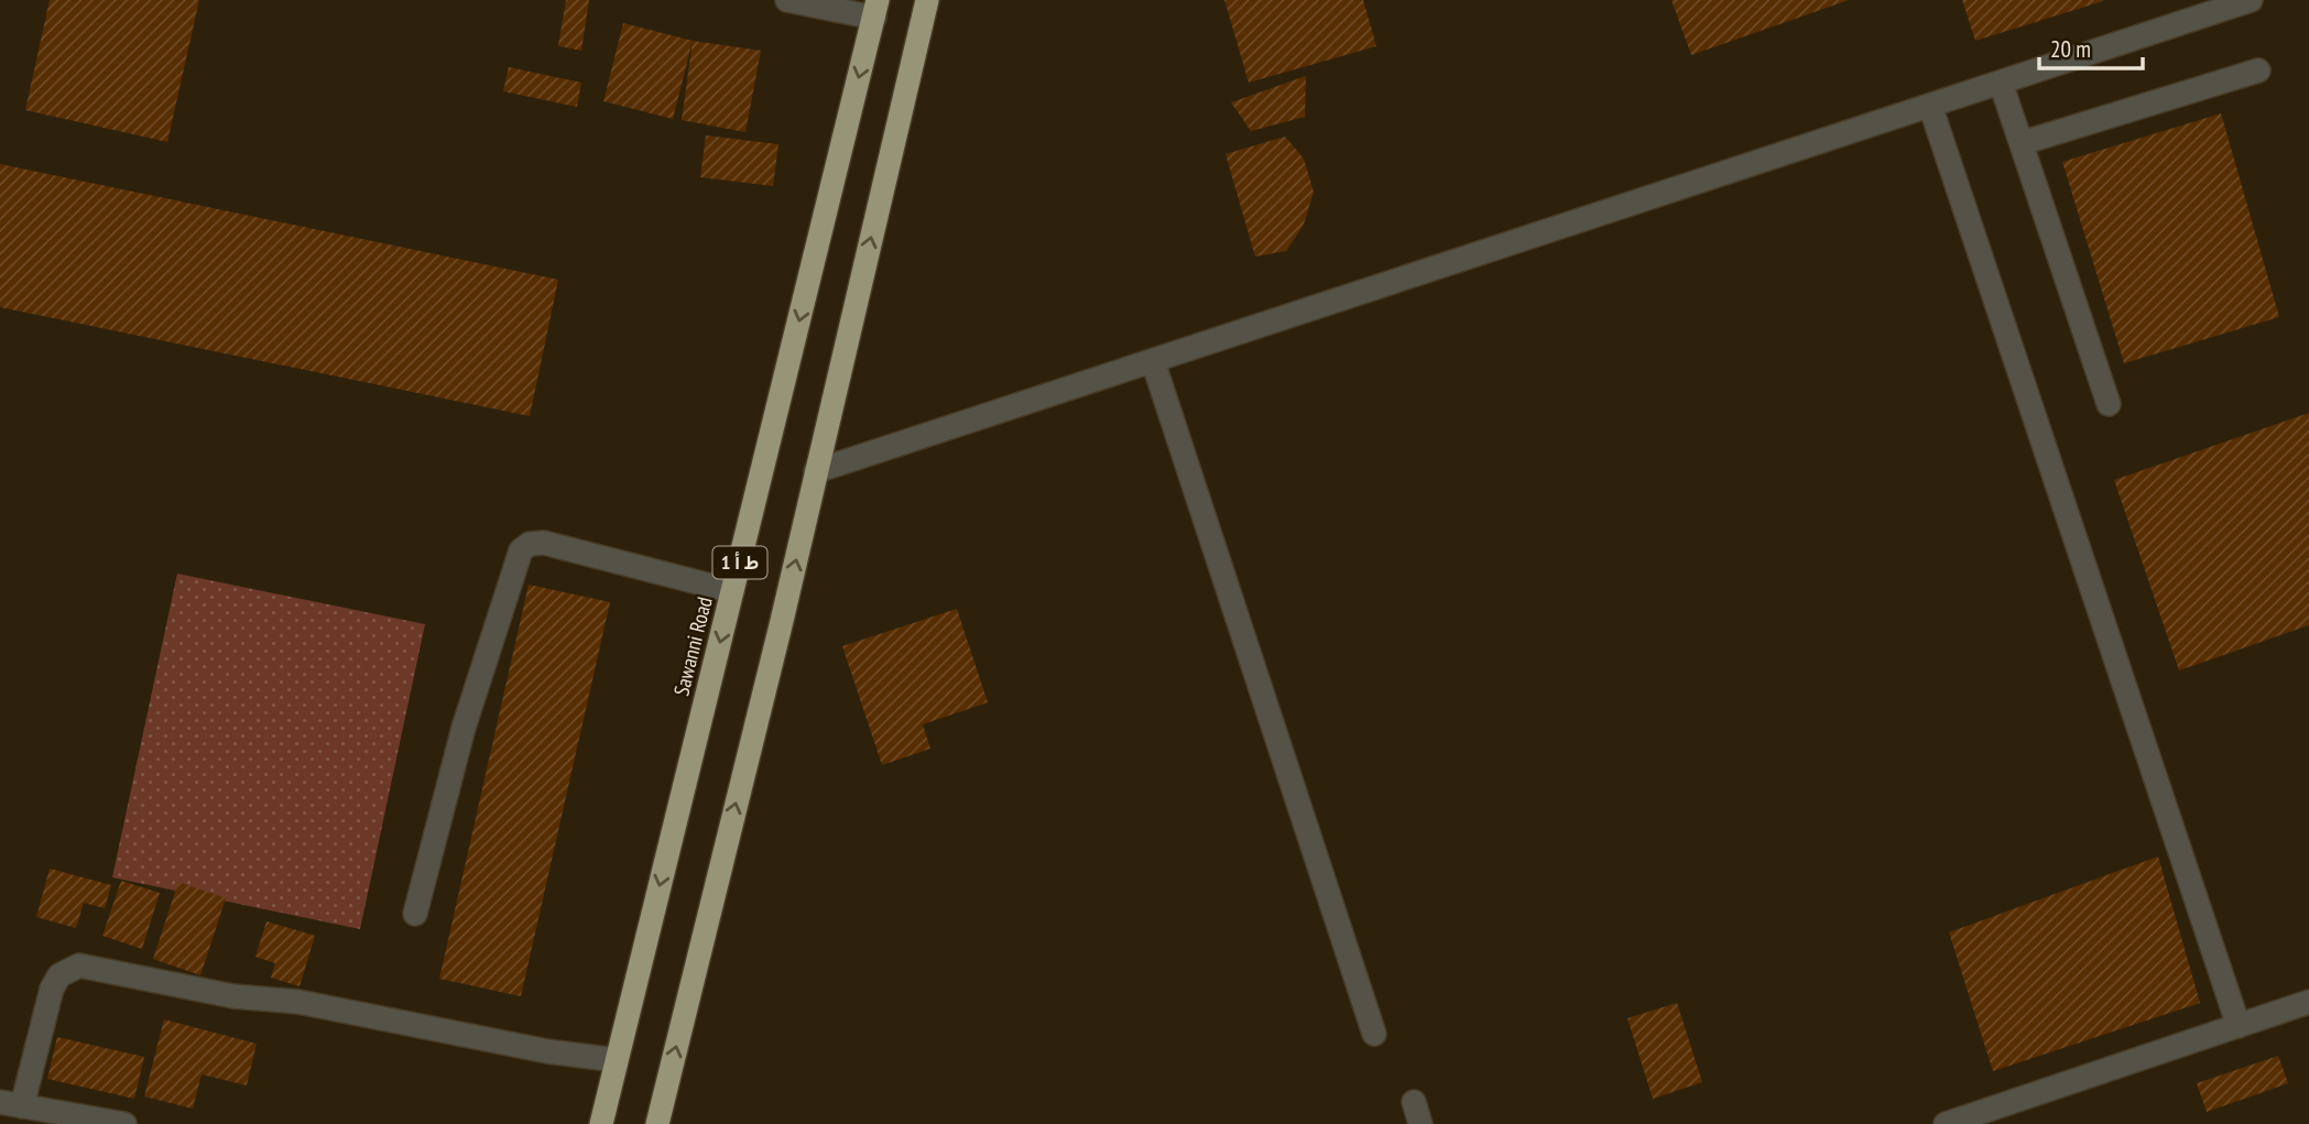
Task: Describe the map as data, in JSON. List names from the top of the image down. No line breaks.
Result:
{"streets":{"highway":["ط أ 1","Sawanni Road"]},"scale_bar":"20 m"}
